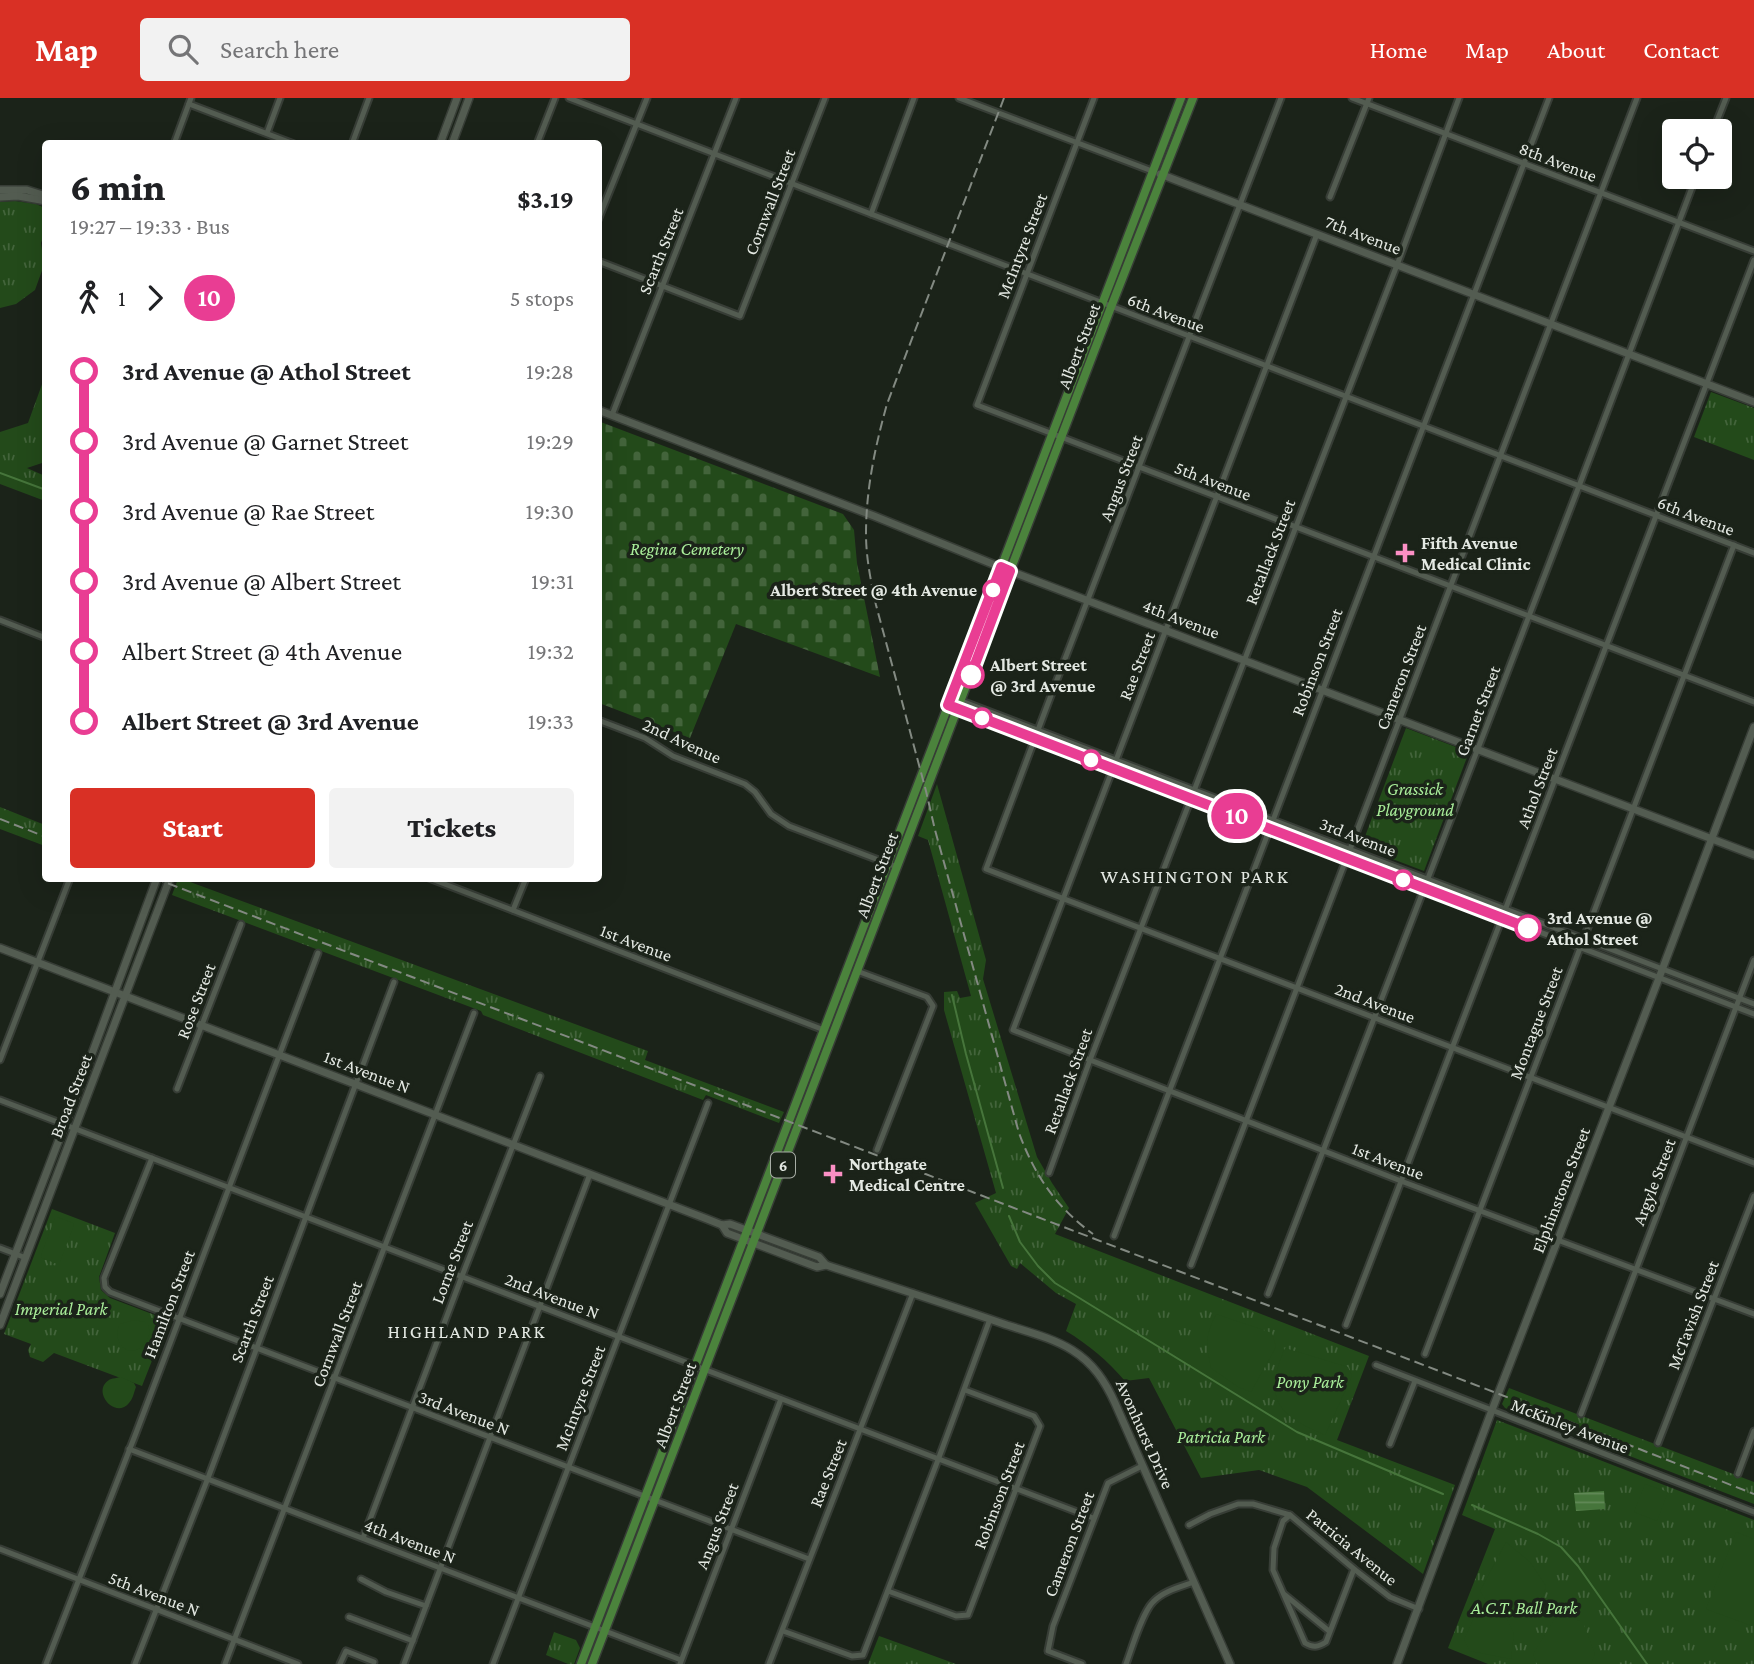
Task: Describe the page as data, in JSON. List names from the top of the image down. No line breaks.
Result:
{"streets":{"main road":["Albert Street","6"],"street":["8th Avenue","Cornwall Street","7th Avenue","McIntyre Street","Scarth Street","6th Avenue","Angus Street","5th Avenue","Retallack Street","4th Avenue","Robinson Street","Rae Street","Cameron Street","Garnet Street","2nd Avenue","Athol Street","3rd Avenue","1st Avenue","Rose Street","Montague Street","1st Avenue N","Broad Street","Argyle Street","Elphinstone Street","Lorne Street","2nd Avenue N","Hamilton Street","McTavish Street","3rd Avenue N","McKinley Avenue","Avonhurst Drive","4th Avenue N","Patricia Avenue","5th Avenue N"]},"crossings":[["8th Avenue","Retallack Street"],["8th Avenue","Robinson Street"],["8th Avenue","Cameron Street"],["8th Avenue","Garnet Street"],["Cornwall Street","Scarth Street"],["Cornwall Street","6th Avenue"],["Cornwall Street","1st Avenue N"],["Cornwall Street","2nd Avenue N"],["Cornwall Street","3rd Avenue N"],["Cornwall Street","4th Avenue N"],["Cornwall Street","5th Avenue N"],["7th Avenue","McIntyre Street"],["7th Avenue","Albert Street"],["7th Avenue","Angus Street"],["7th Avenue","Retallack Street"],["7th Avenue","Robinson Street"],["7th Avenue","Rae Street"],["7th Avenue","Cameron Street"],["7th Avenue","Garnet Street"],["7th Avenue","Athol Street"],["McIntyre Street","6th Avenue"],["McIntyre Street","5th Avenue"],["McIntyre Street","1st Avenue N"],["McIntyre Street","2nd Avenue N"],["McIntyre Street","3rd Avenue N"],["McIntyre Street","4th Avenue N"],["Scarth Street","6th Avenue"],["Scarth Street","4th Avenue"],["Scarth Street","1st Avenue N"],["Scarth Street","2nd Avenue N"],["Scarth Street","3rd Avenue N"],["Scarth Street","4th Avenue N"],["Scarth Street","5th Avenue N"],["6th Avenue","Albert Street"],["6th Avenue","Angus Street"],["6th Avenue","Retallack Street"],["6th Avenue","Robinson Street"],["6th Avenue","Rae Street"],["6th Avenue","Cameron Street"],["6th Avenue","Garnet Street"],["6th Avenue","Athol Street"],["6th Avenue","Montague Street"],["Albert Street","5th Avenue"],["Albert Street","4th Avenue"],["Albert Street","2nd Avenue"],["Albert Street","3rd Avenue"],["Albert Street","1st Avenue"],["Albert Street","1st Avenue N"],["Albert Street","2nd Avenue N"],["Albert Street","3rd Avenue N"],["Albert Street","Avonhurst Drive"],["Albert Street","4th Avenue N"],["Angus Street","5th Avenue"],["Angus Street","4th Avenue"],["Angus Street","2nd Avenue"],["Angus Street","3rd Avenue"],["Angus Street","2nd Avenue N"],["Angus Street","3rd Avenue N"],["Angus Street","4th Avenue N"],["5th Avenue","Retallack Street"],["5th Avenue","Robinson Street"],["5th Avenue","Rae Street"],["5th Avenue","Cameron Street"],["5th Avenue","Garnet Street"],["5th Avenue","Athol Street"],["5th Avenue","Montague Street"],["Retallack Street","4th Avenue"],["Retallack Street","2nd Avenue"],["Retallack Street","3rd Avenue"],["Retallack Street","1st Avenue"],["4th Avenue","Robinson Street"],["4th Avenue","Rae Street"],["4th Avenue","Cameron Street"],["4th Avenue","Garnet Street"],["4th Avenue","Athol Street"],["4th Avenue","Montague Street"],["4th Avenue","Elphinstone Street"],["Robinson Street","2nd Avenue"],["Robinson Street","3rd Avenue"],["Robinson Street","1st Avenue"],["Robinson Street","2nd Avenue N"],["Rae Street","2nd Avenue"],["Rae Street","3rd Avenue"],["Rae Street","1st Avenue"],["Rae Street","2nd Avenue N"],["Rae Street","3rd Avenue N"],["Rae Street","Avonhurst Drive"],["Cameron Street","2nd Avenue"],["Cameron Street","3rd Avenue"],["Cameron Street","1st Avenue"],["Cameron Street","2nd Avenue N"],["Cameron Street","Avonhurst Drive"],["Garnet Street","2nd Avenue"],["Garnet Street","3rd Avenue"],["Garnet Street","1st Avenue"],["2nd Avenue","Athol Street"],["2nd Avenue","Montague Street"],["2nd Avenue","Argyle Street"],["2nd Avenue","Elphinstone Street"],["Athol Street","3rd Avenue"],["Athol Street","1st Avenue"],["3rd Avenue","Montague Street"],["3rd Avenue","Argyle Street"],["3rd Avenue","Elphinstone Street"],["1st Avenue","Montague Street"],["1st Avenue","Argyle Street"],["1st Avenue","Elphinstone Street"],["1st Avenue","McTavish Street"],["Rose Street","1st Avenue N"],["1st Avenue N","Broad Street"],["1st Avenue N","Lorne Street"],["1st Avenue N","Hamilton Street"],["1st Avenue N","Avonhurst Drive"],["Broad Street","2nd Avenue N"],["Elphinstone Street","McKinley Avenue"],["Elphinstone Street","Patricia Avenue"],["Lorne Street","2nd Avenue N"],["Lorne Street","3rd Avenue N"],["Lorne Street","4th Avenue N"],["2nd Avenue N","Hamilton Street"],["2nd Avenue N","3rd Avenue N"],["Hamilton Street","3rd Avenue N"],["Hamilton Street","4th Avenue N"],["Hamilton Street","5th Avenue N"]],"districts":["WASHINGTON PARK","HIGHLAND PARK"],"parks":["Regina Cemetery","Grassick Playground","Imperial Park","Pony Park","Patricia Park","A.C.T. Ball Park"],"places":{"health":["Fifth Avenue Medical Clinic","Northgate Medical Centre"],"other":["Albert Street @ 4th Avenue","Albert Street @ 3rd Avenue","3rd Avenue @ Athol Street"]},"lines":["bus line 10"],"page":{"header":"Map","search":"Search here","nav":["Home","Map","About","Contact"],"on_map":"10","heading":["6 min","19:27 – 19:33 · Bus","$3.19"],"legs":["1","10","5 stops"],"list":[{"name":"3rd Avenue @ Athol Street","value":"19:28"},{"name":"3rd Avenue @ Garnet Street","value":"19:29"},{"name":"3rd Avenue @ Rae Street","value":"19:30"},{"name":"3rd Avenue @ Albert Street","value":"19:31"},{"name":"Albert Street @ 4th Avenue","value":"19:32"},{"name":"Albert Street @ 3rd Avenue","value":"19:33"}],"buttons":["Start","Tickets"]}}
